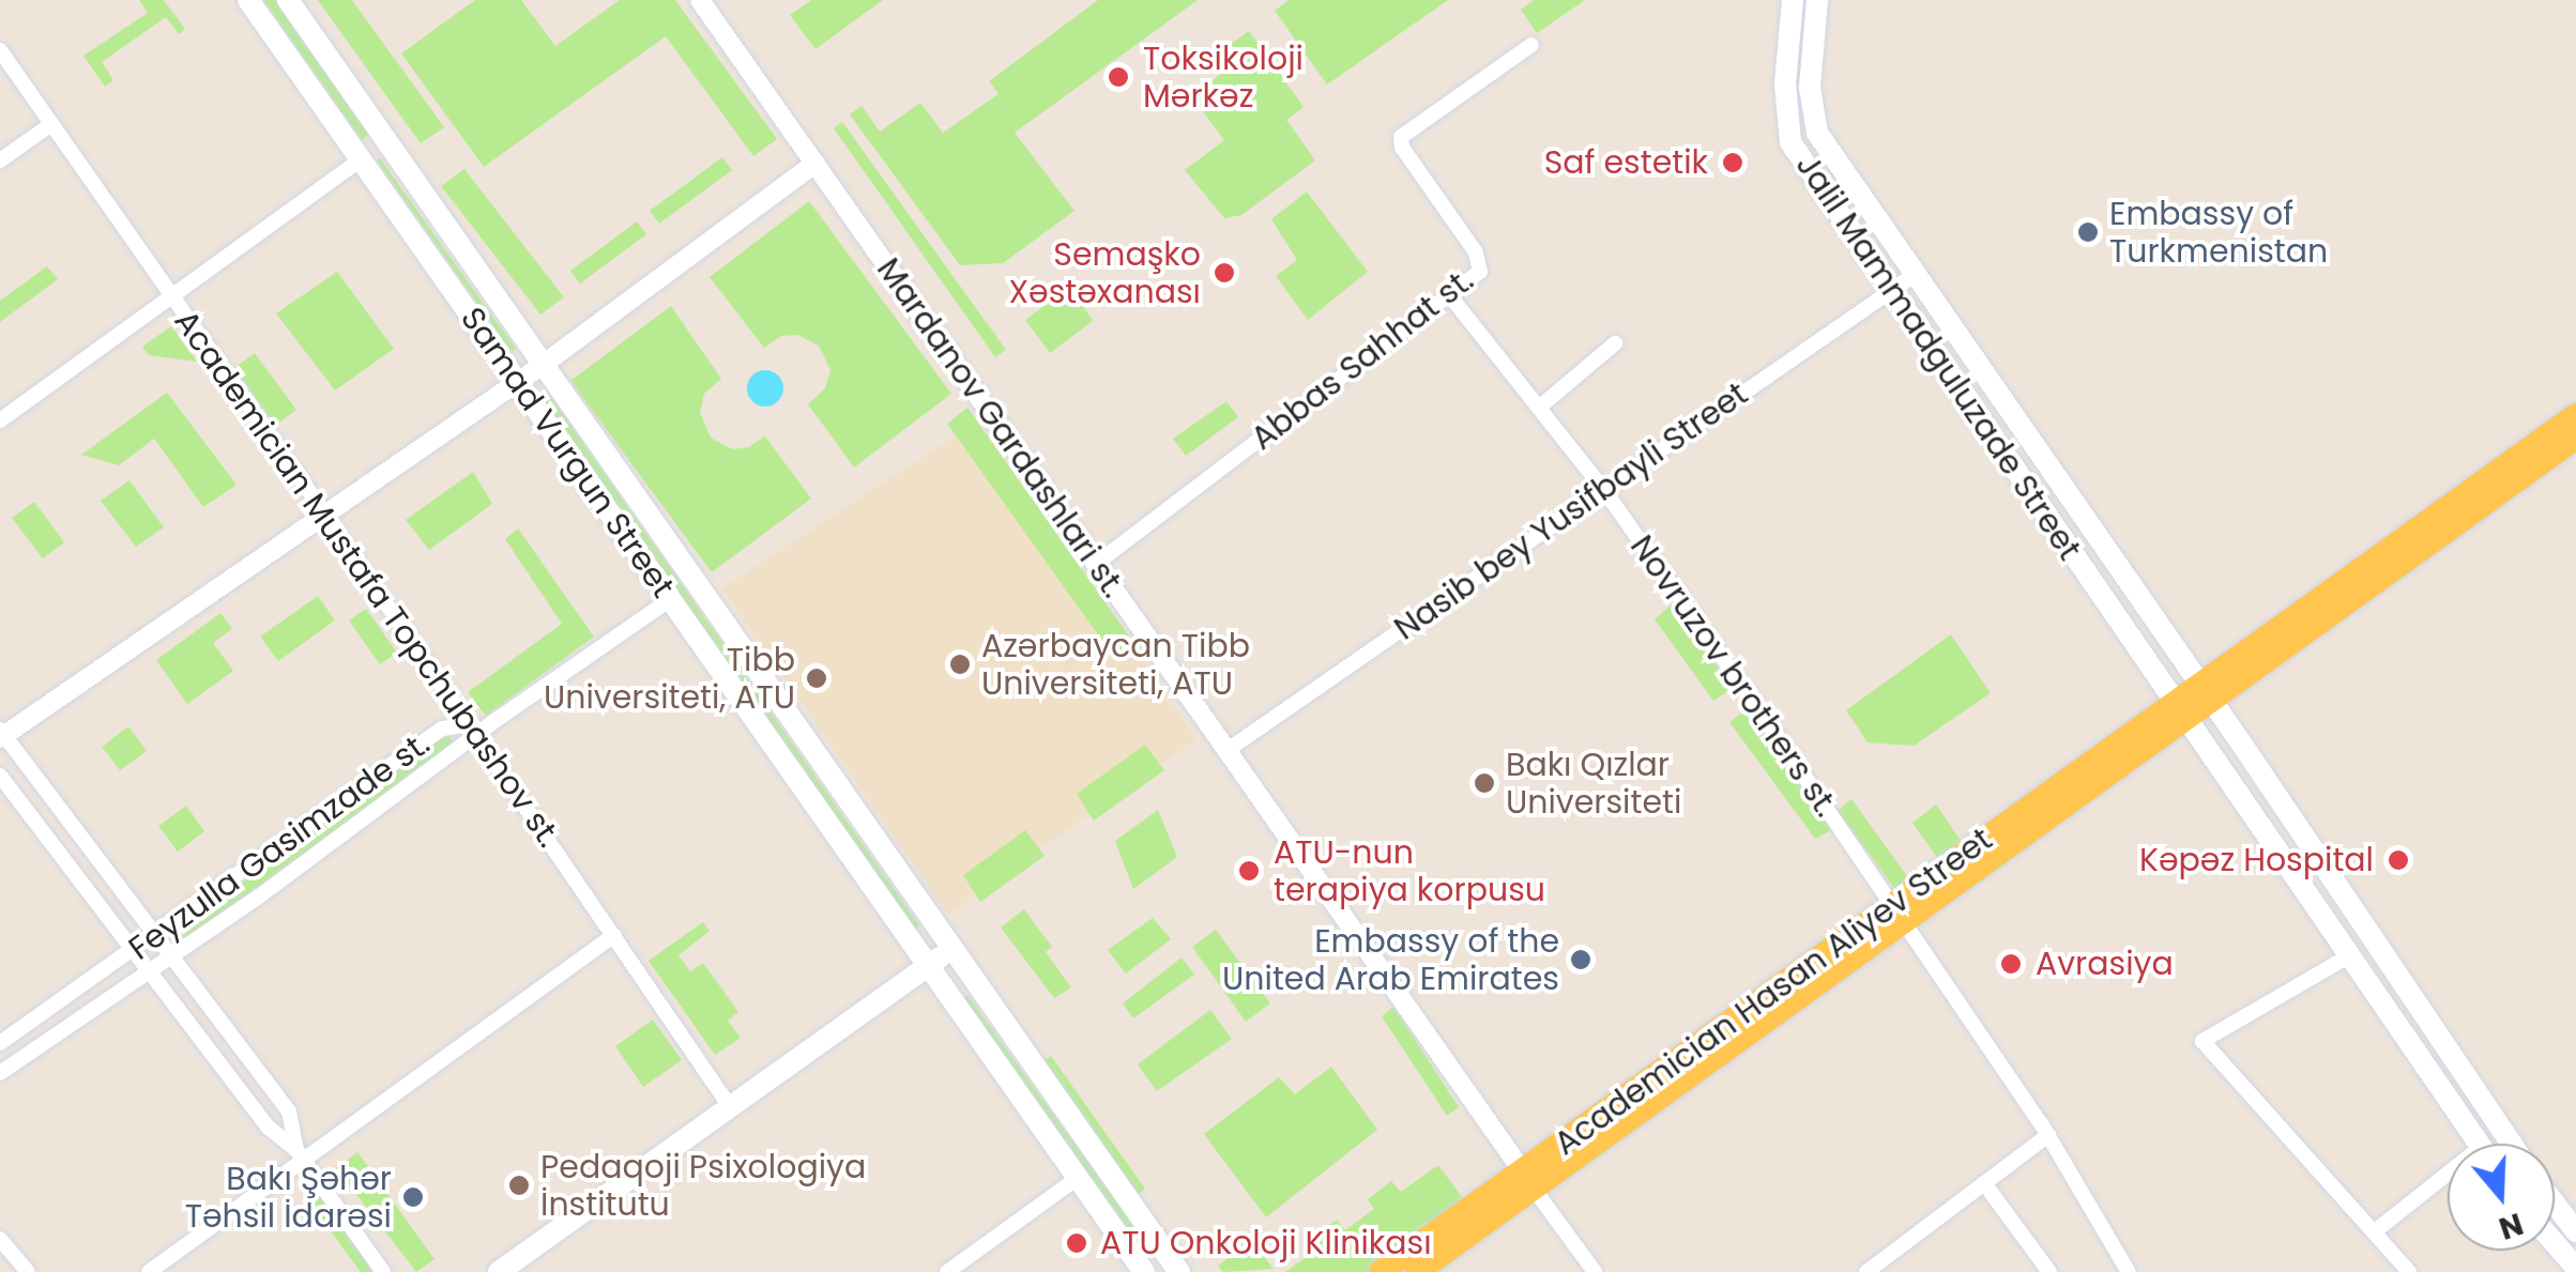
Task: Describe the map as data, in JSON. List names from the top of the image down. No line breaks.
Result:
{"streets":{"main road":["Jalil Mammadguluzade Street","Samad Vurgun Street","Academician Hasan Aliyev Street"],"street":["Abbas Sahhat st.","Mardanov Gardashlari st.","Nasib bey Yusifbayli Street","Academician Mustafa Topchubashov st.","Novruzov brothers st.","Feyzulla Gasimzade st."]},"crossings":[["Jalil Mammadguluzade Street","Nasib bey Yusifbayli Street"],["Jalil Mammadguluzade Street","Academician Hasan Aliyev Street"],["Abbas Sahhat st.","Mardanov Gardashlari st."],["Abbas Sahhat st.","Novruzov brothers st."],["Mardanov Gardashlari st.","Nasib bey Yusifbayli Street"],["Mardanov Gardashlari st.","Academician Hasan Aliyev Street"],["Samad Vurgun Street","Feyzulla Gasimzade st."],["Nasib bey Yusifbayli Street","Novruzov brothers st."],["Academician Mustafa Topchubashov st.","Feyzulla Gasimzade st."],["Novruzov brothers st.","Academician Hasan Aliyev Street"]],"places":["Toksikoloji Mərkəz","Saf estetik","Embassy of Turkmenistan","Semaşko Xəstəxanası","Azərbaycan Tibb Universiteti, ATU","Tibb Universiteti, ATU","Bakı Qızlar Universiteti","Kəpəz Hospital","ATU-nun terapiya korpusu","Embassy of the United Arab Emirates","Avrasiya","Pedaqoji Psixologiya İnstitutu","Bakı Şəhər Təhsil İdarəsi","ATU Onkoloji Klinikası"],"north":"bottom"}
